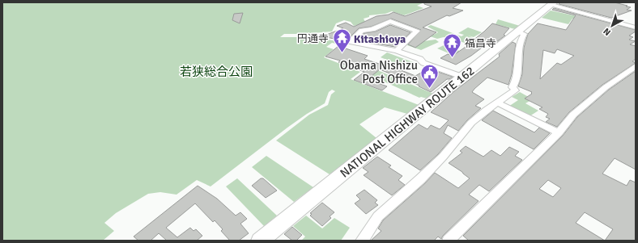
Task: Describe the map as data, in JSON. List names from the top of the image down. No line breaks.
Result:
{"streets":{"highway":["NATIONAL HIGHWAY ROUTE 162"]},"districts":["Kitashioya"],"parks":["若狭総合公園"],"places":{"temple":["円通寺","福昌寺"],"public building":["Obama Nishizu Post Office"]},"north":"bottom left"}
